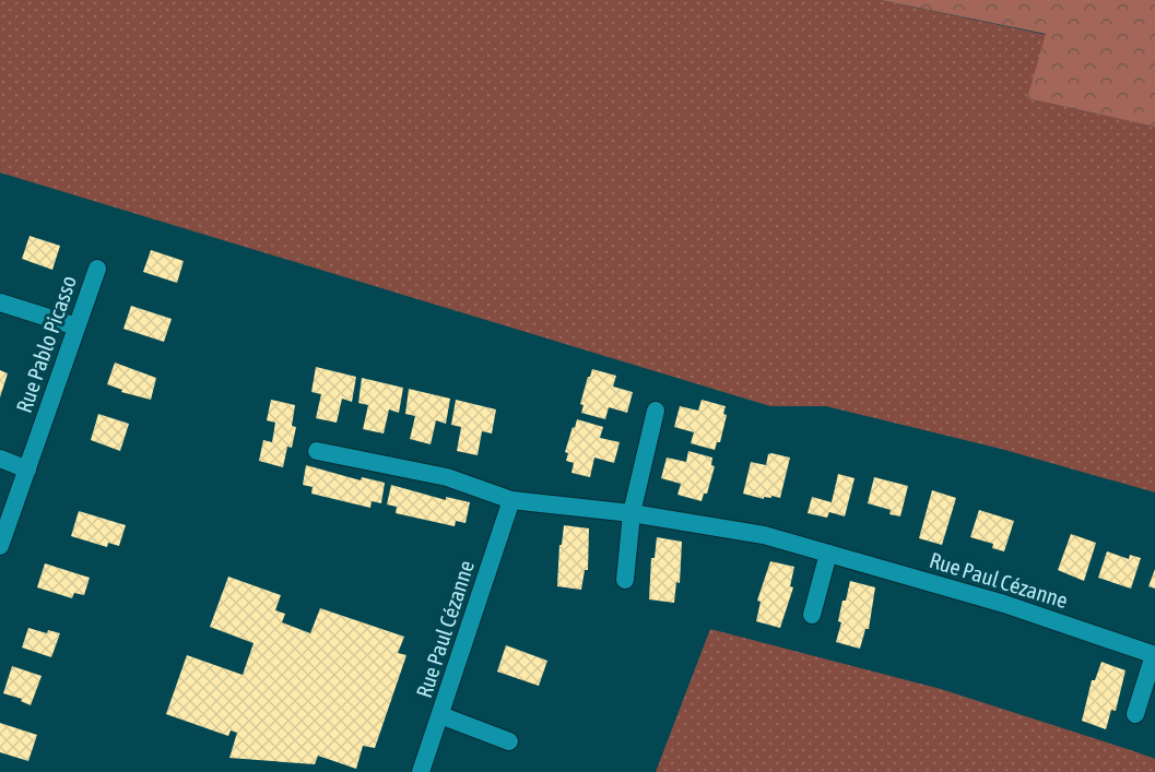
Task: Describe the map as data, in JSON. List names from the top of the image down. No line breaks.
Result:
{"streets":{"street":["Rue Pablo Picasso","Rue Paul Cézanne"]}}
